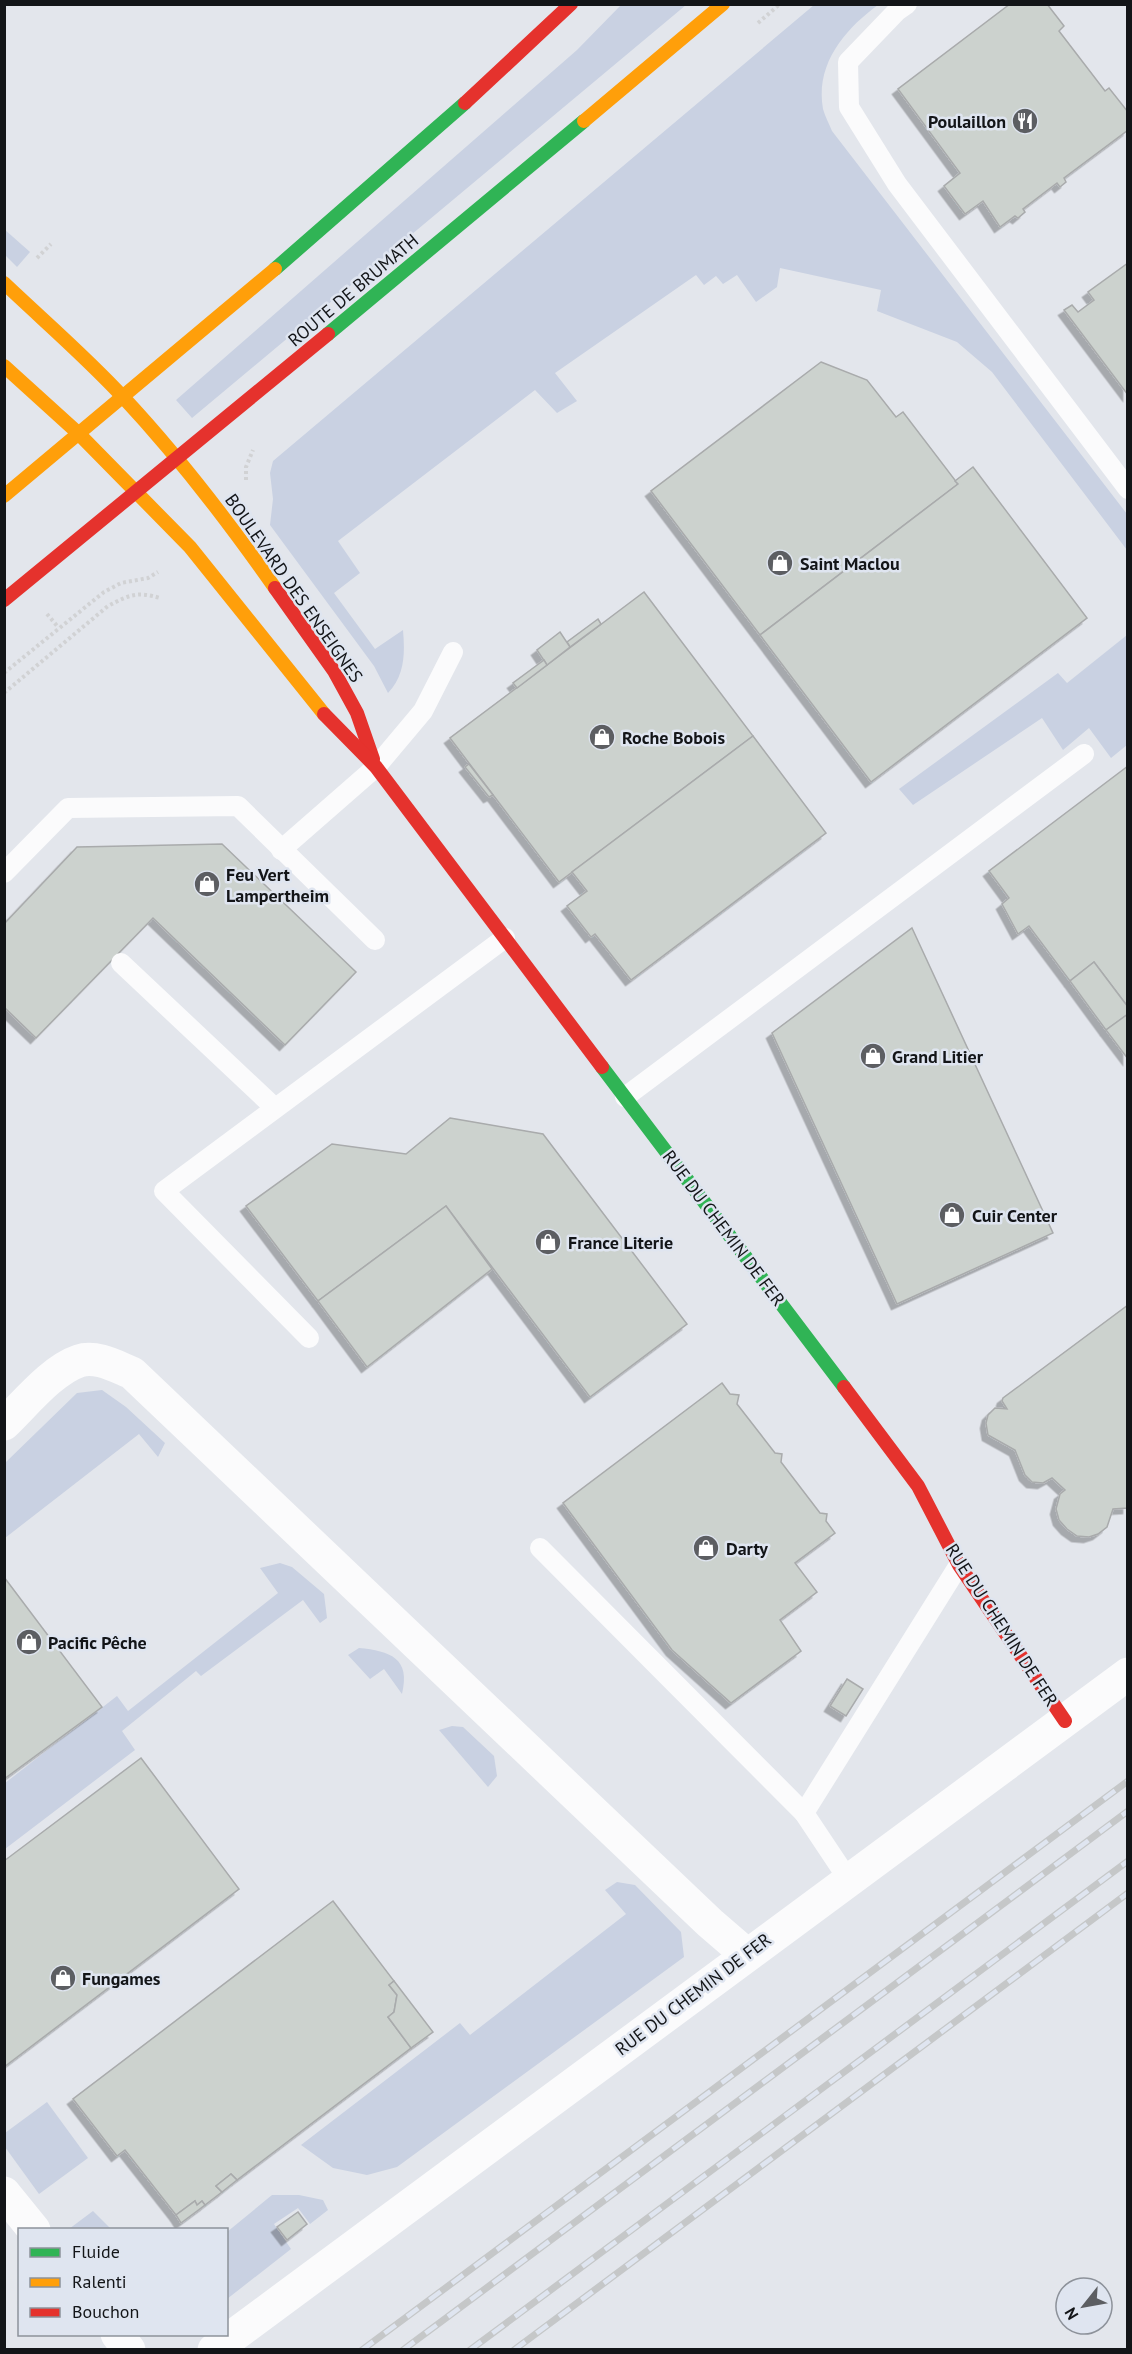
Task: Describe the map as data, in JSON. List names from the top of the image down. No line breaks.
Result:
{"streets":{"street":["ROUTE DE BRUMATH","BOULEVARD DES ENSEIGNES","RUE DU CHEMIN DE FER"]},"crossings":[["ROUTE DE BRUMATH","BOULEVARD DES ENSEIGNES"],["BOULEVARD DES ENSEIGNES","RUE DU CHEMIN DE FER"]],"places":{"restaurant":["Poulaillon"],"shop":["Saint Maclou","Roche Bobois","Feu Vert Lampertheim","Grand Litier","Cuir Center","France Literie","Darty","Pacific Pêche","Fungames"]},"legend":["Fluide","Ralenti","Bouchon"],"north":"bottom left"}
